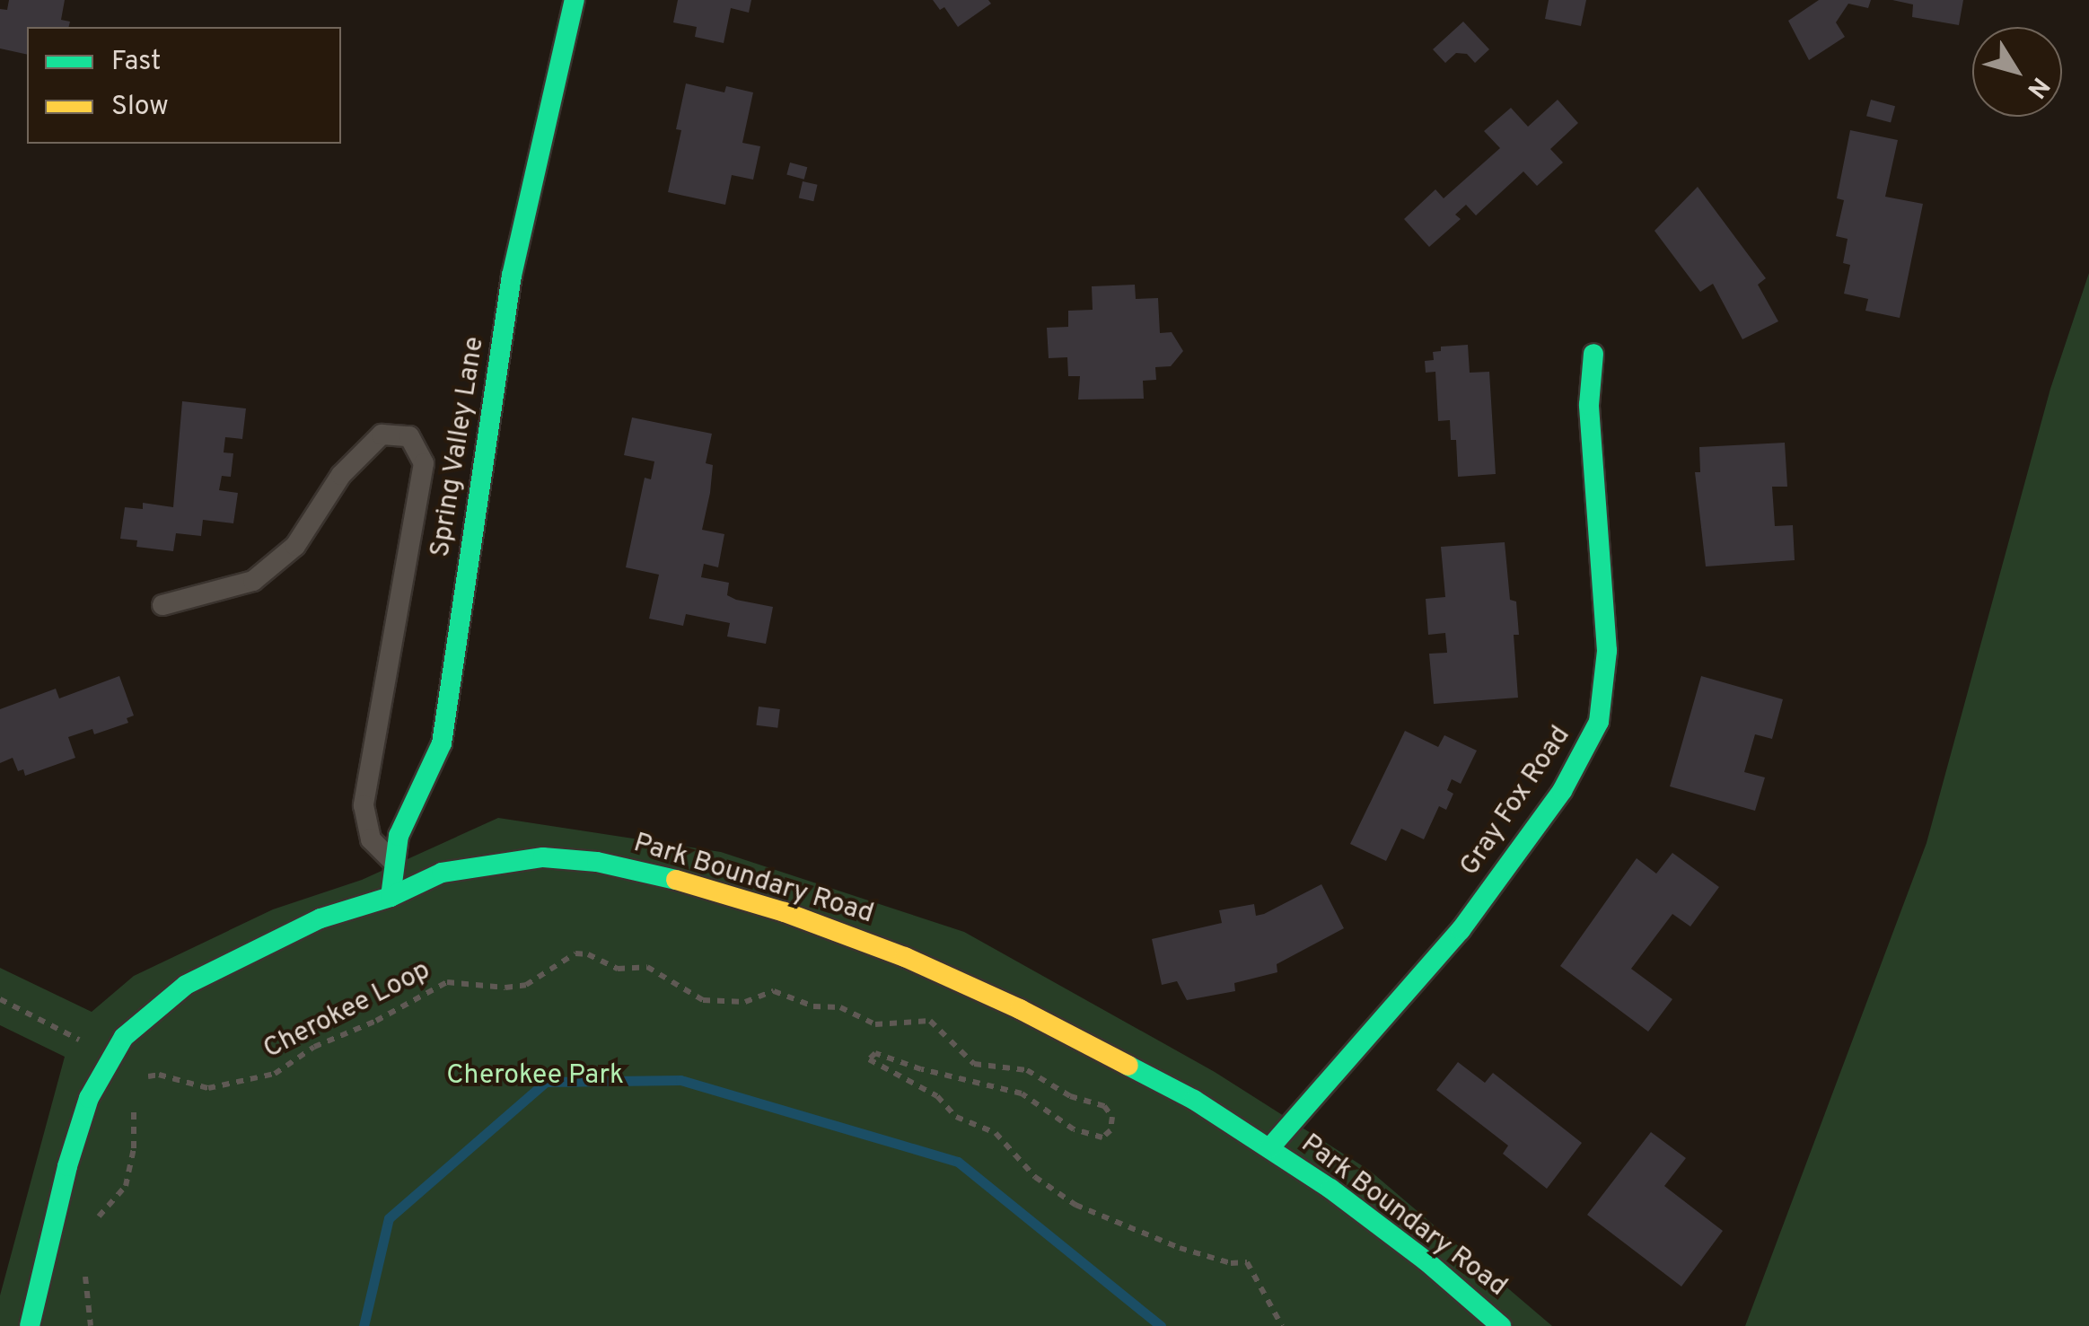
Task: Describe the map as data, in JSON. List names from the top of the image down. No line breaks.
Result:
{"streets":{"street":["Spring Valley Lane","Gray Fox Road","Park Boundary Road"],"path":["Cherokee Loop"]},"crossings":[["Spring Valley Lane","Park Boundary Road"],["Gray Fox Road","Park Boundary Road"]],"parks":["Cherokee Park"],"legend":["Fast","Slow"],"north":"bottom right"}
